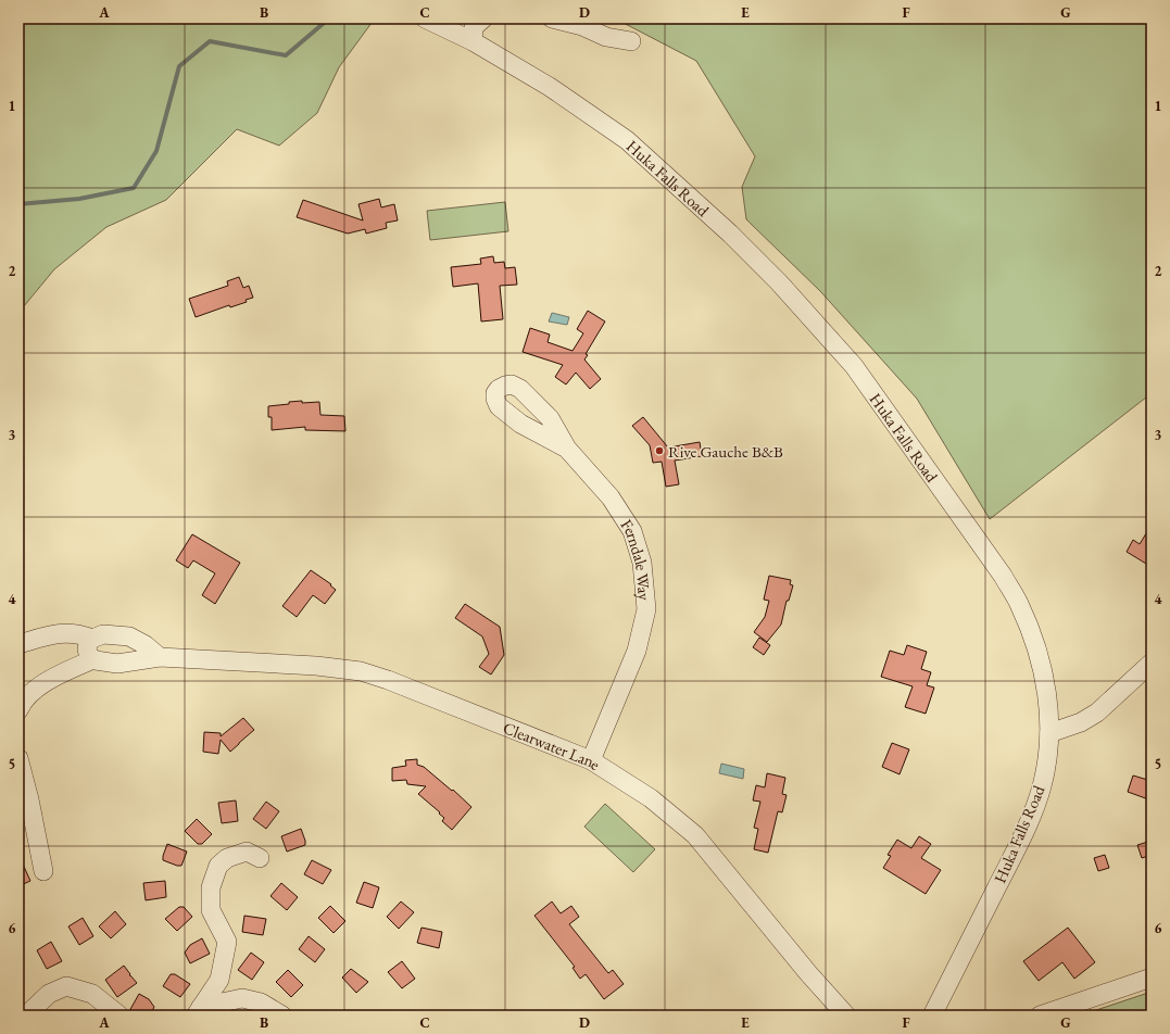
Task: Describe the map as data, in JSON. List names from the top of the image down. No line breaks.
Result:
{"streets":{"street":["Huka Falls Road","Ferndale Way","Clearwater Lane"]},"crossings":[["Ferndale Way","Clearwater Lane"]],"places":["Rive Gauche B&B"],"grid":{"columns":["A","B","C","D","E","F","G"],"rows":["1","2","3","4","5","6"]}}
